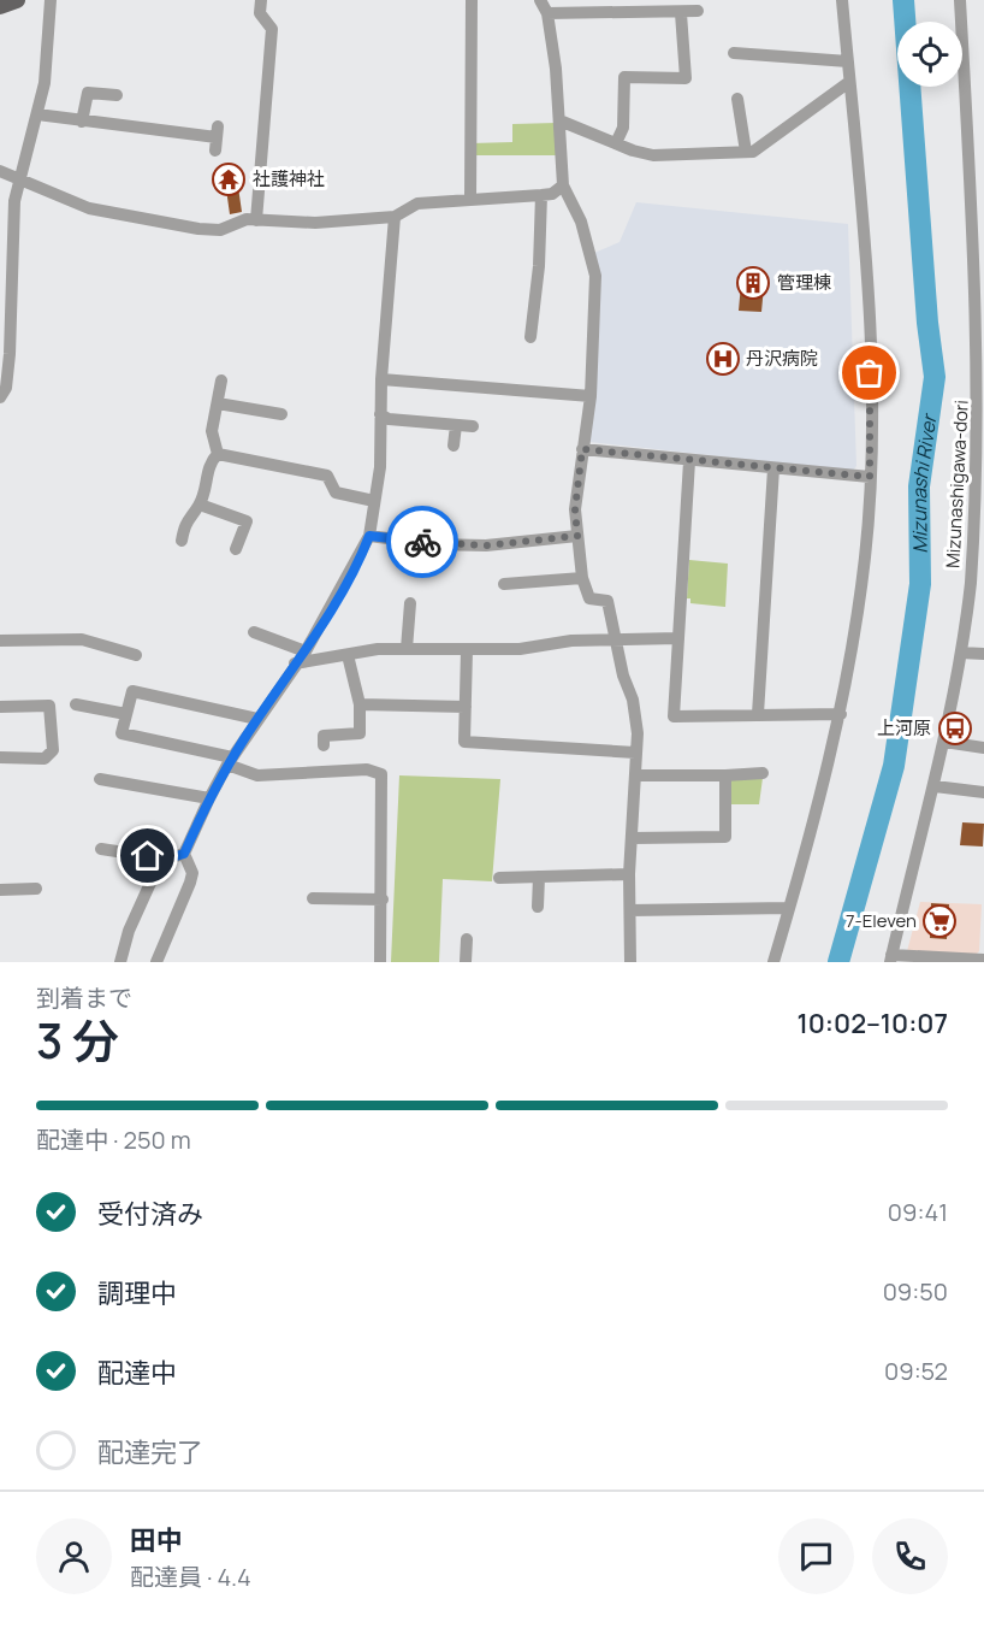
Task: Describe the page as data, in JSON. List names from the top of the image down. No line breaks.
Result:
{"streets":{"street":["Mizunashigawa-dori"]},"water":["Mizunashi River"],"places":{"temple":["社護神社"],"building":["管理棟"],"hospital":["丹沢病院"],"bus stop":["上河原"],"supermarket":["7-Eleven"]},"page":{"heading":["3 分","到着まで","10:02–10:07"],"panel":["田中","配達員 · 4.4"],"bar":"配達中 · 250 m","list":[["受付済み","09:41"],["調理中","09:50"],["配達中","09:52"],"配達完了"]}}
